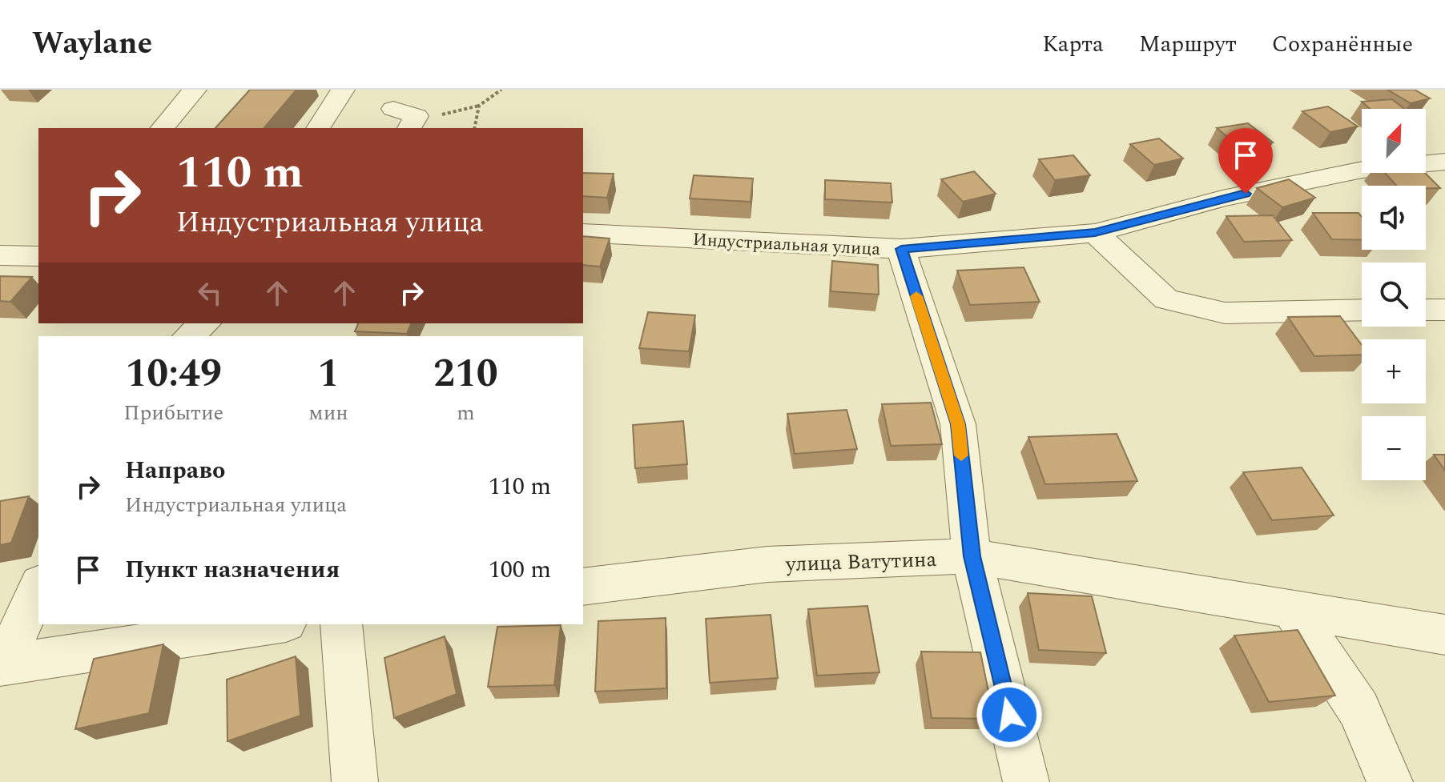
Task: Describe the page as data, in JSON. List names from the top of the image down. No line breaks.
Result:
{"streets":{"street":["Индустриальная улица","улица Ватутина"]},"north":"top right","page":{"header":"Waylane","nav":["Карта","Маршрут","Сохранённые"],"map_buttons":["+","−"],"turn":["110 m","Индустриальная улица"],"eta":["10:49","Прибытие","1","мин","210","m"],"list":[{"name":"Направо","note":"Индустриальная улица","value":"110 m"},{"name":"Пункт назначения","value":"100 m"}]}}
